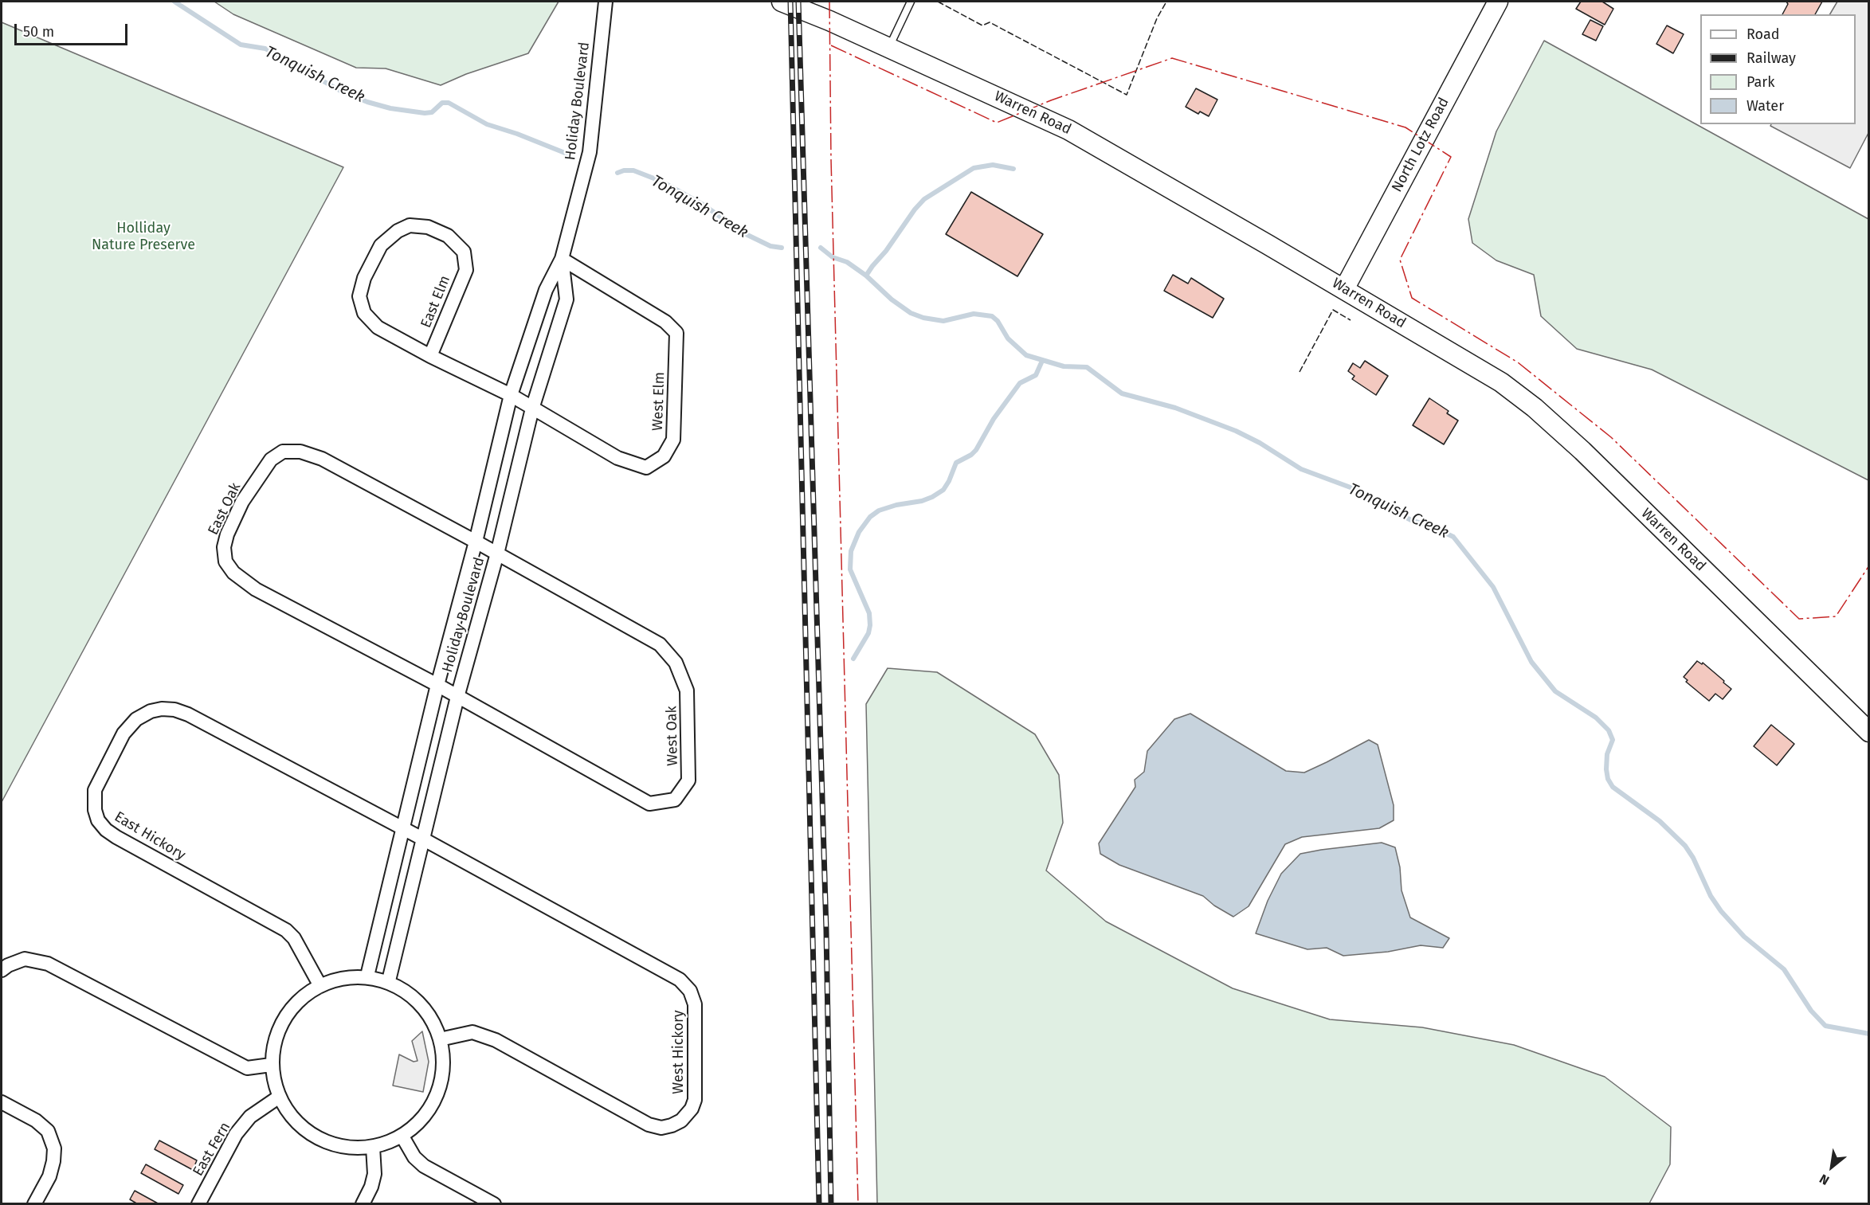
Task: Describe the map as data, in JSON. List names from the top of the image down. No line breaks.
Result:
{"streets":{"main road":["Warren Road","North Lotz Road"],"street":["Holiday Boulevard","East Elm","West Elm","East Oak","West Oak","East Hickory","West Hickory","East Fern"]},"crossings":[["Holiday Boulevard","East Elm"],["Holiday Boulevard","West Elm"],["Holiday Boulevard","East Oak"],["Holiday Boulevard","West Oak"],["Holiday Boulevard","East Hickory"],["Holiday Boulevard","West Hickory"],["Warren Road","North Lotz Road"],["East Elm","West Elm"],["East Oak","West Oak"],["East Hickory","West Hickory"]],"water":["Tonquish Creek"],"parks":["Holliday Nature Preserve"],"legend":["Road","Railway","Park","Water"],"scale_bar":"50 m","north":"bottom left"}
